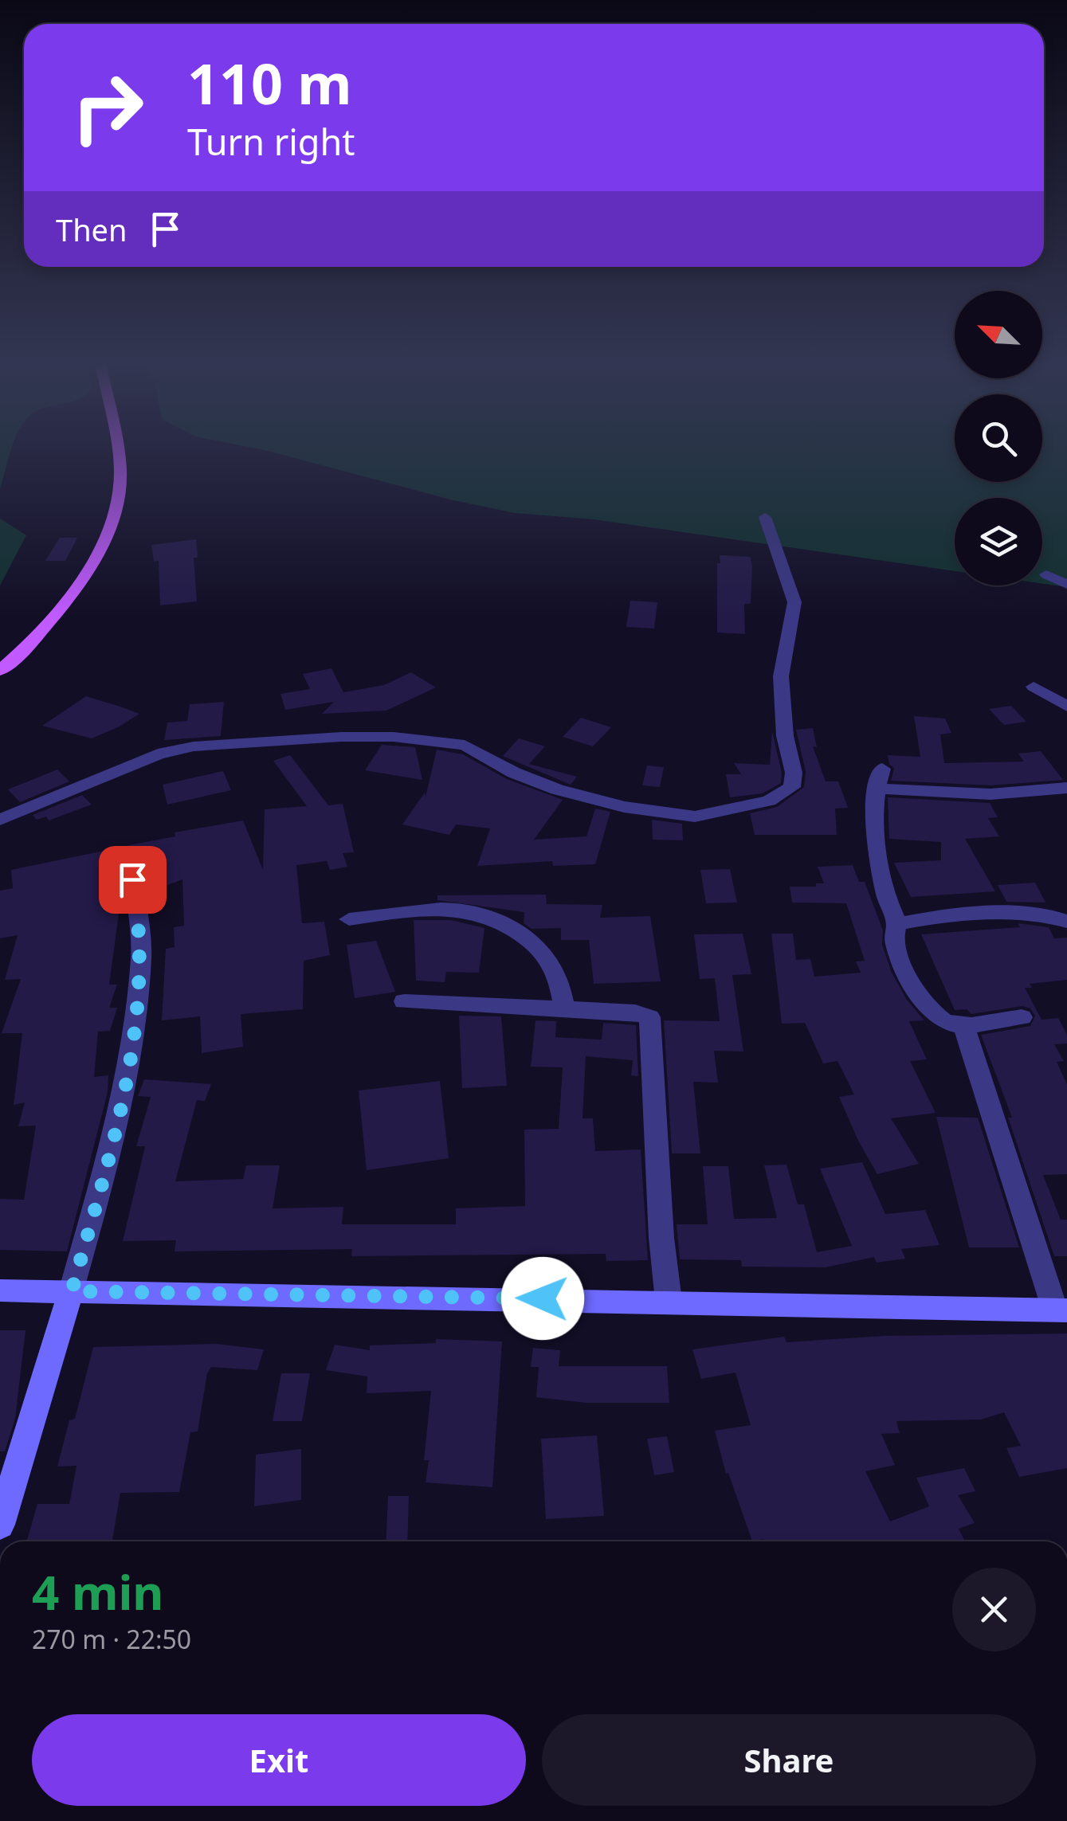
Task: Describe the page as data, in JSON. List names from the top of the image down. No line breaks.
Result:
{"north":"top left","page":{"turn":["110 m","Turn right"],"then":"Then","heading":["4 min","270 m · 22:50"],"buttons":["Exit","Share"]}}
